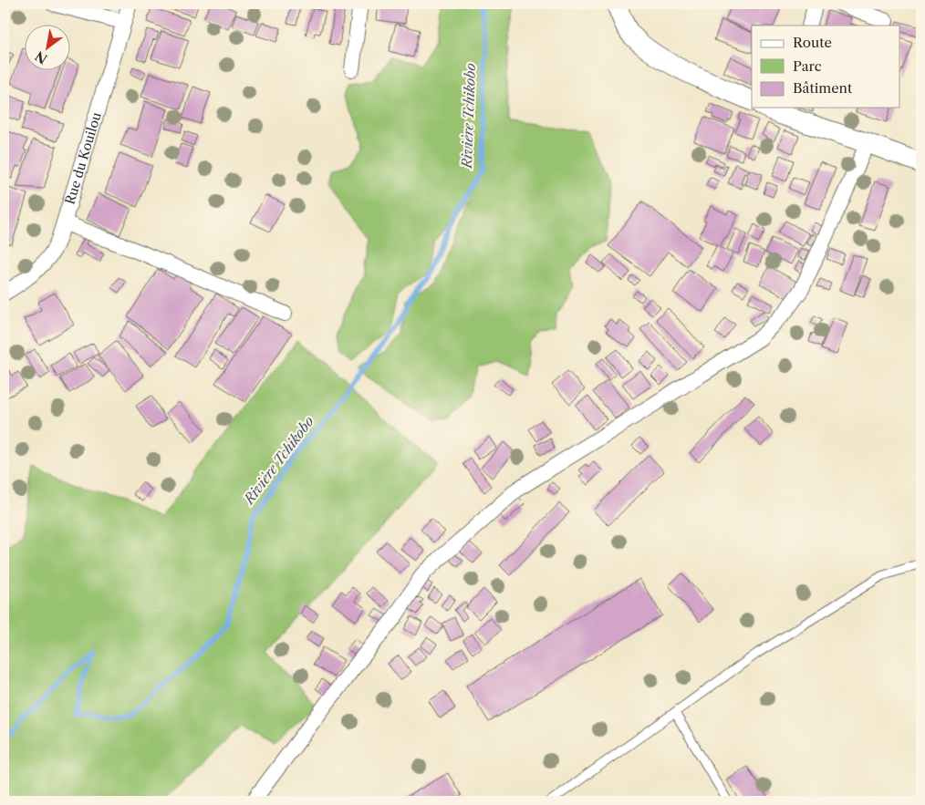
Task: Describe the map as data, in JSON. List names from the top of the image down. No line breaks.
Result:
{"streets":{"street":["Rue du Kouilou"]},"water":["Rivière Tchikobo"],"legend":["Route","Parc","Bâtiment"],"north":"bottom left"}
